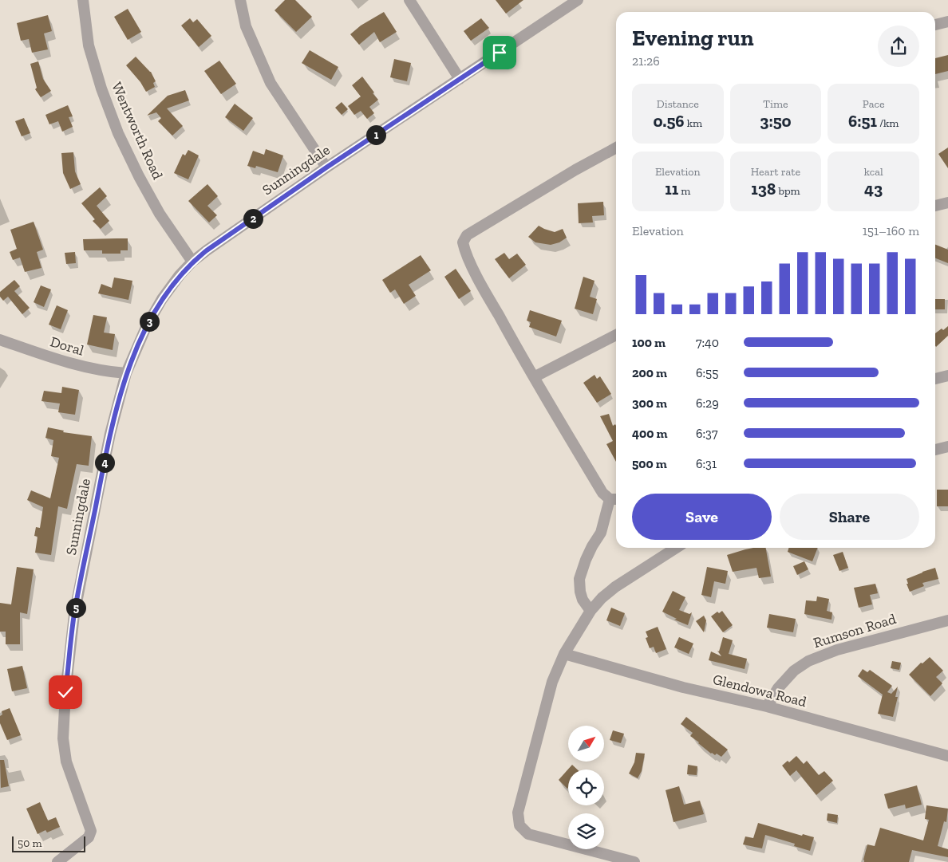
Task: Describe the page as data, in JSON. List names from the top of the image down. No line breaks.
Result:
{"streets":{"street":["Wentworth Road","Sunningdale","Doral","Rumson Road","Glendowa Road"]},"crossings":[["Wentworth Road","Sunningdale"],["Sunningdale","Doral"],["Rumson Road","Glendowa Road"]],"scale_bar":"50 m","north":"top right","page":{"heading":["Evening run","21:26"],"stats":[["Distance","0.56 km"],["Time","3:50"],["Pace","6:51 /km"],["Elevation","11 m"],["Heart rate","138 bpm"],["kcal","43"]],"pins":["1","2","3","4","5"],"chart":["Elevation","151–160 m"],"list":[{"name":"100 m","note":"7:40"},{"name":"200 m","note":"6:55"},{"name":"300 m","note":"6:29"},{"name":"400 m","note":"6:37"},{"name":"500 m","note":"6:31"}],"buttons":["Save","Share"],"scale":"50 m"}}
